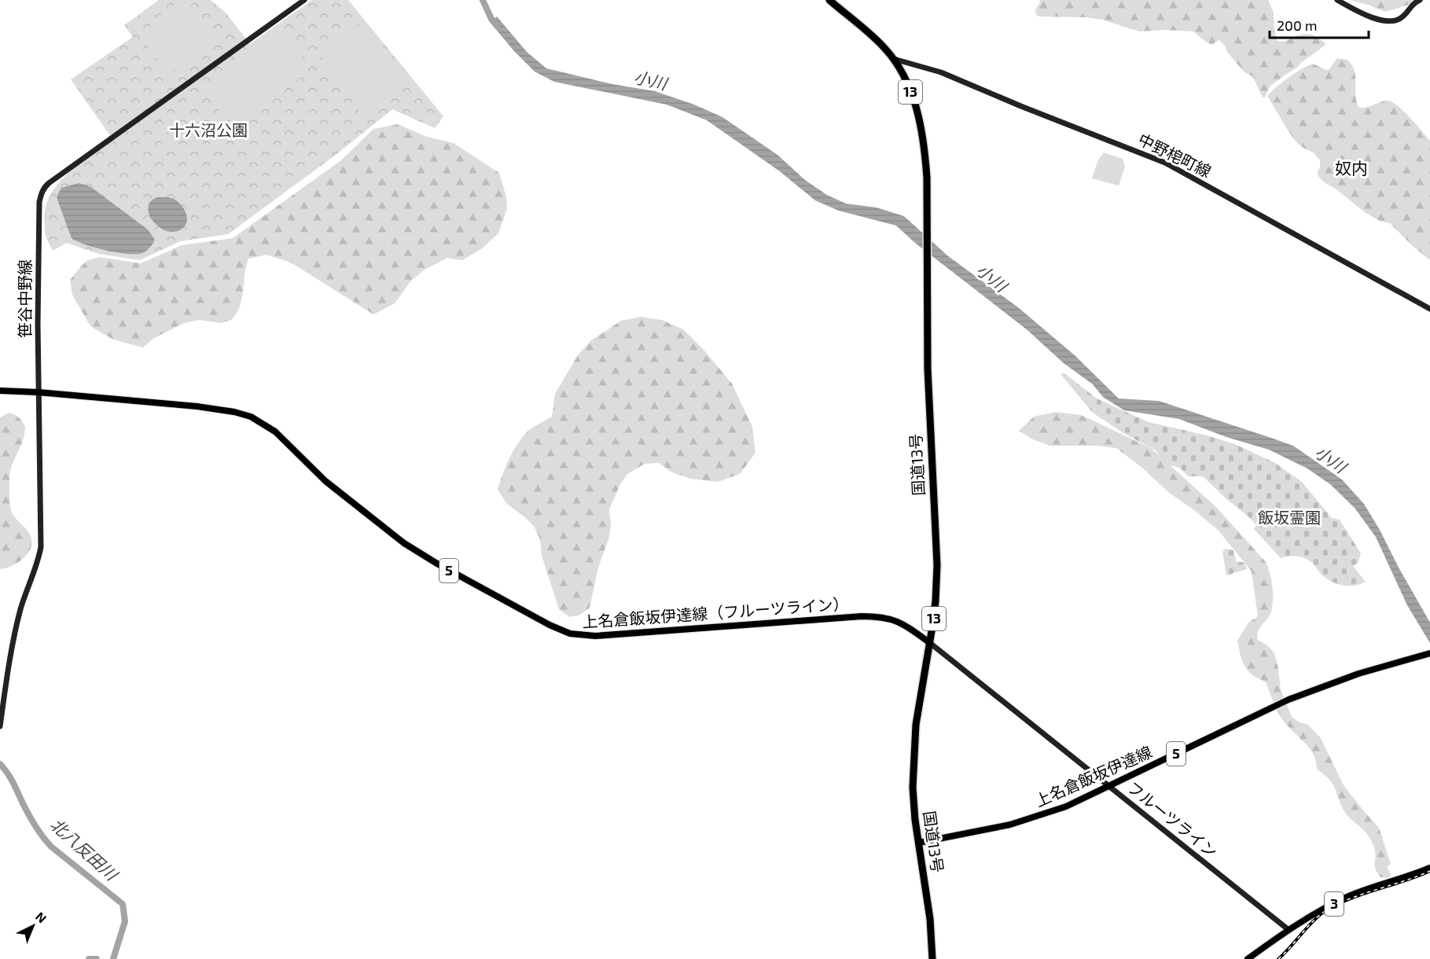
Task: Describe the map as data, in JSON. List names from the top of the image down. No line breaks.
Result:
{"streets":{"highway":["13","国道13号"],"main road":["5","上名倉飯坂伊達線（フルーツライン）","上名倉飯坂伊達線","3"],"street":["中野梍町線","笹谷中野線","フルーツライン"]},"crossings":[["中野梍町線","国道13号"],["笹谷中野線","上名倉飯坂伊達線（フルーツライン）"],["国道13号","上名倉飯坂伊達線（フルーツライン）"],["国道13号","上名倉飯坂伊達線"],["国道13号","フルーツライン"],["上名倉飯坂伊達線（フルーツライン）","フルーツライン"],["上名倉飯坂伊達線","フルーツライン"],["フルーツライン","3"]],"districts":["奴内"],"water":["小川","北八反田川"],"parks":["十六沼公園","飯坂霊園"],"scale_bar":"200 m","north":"top right"}
